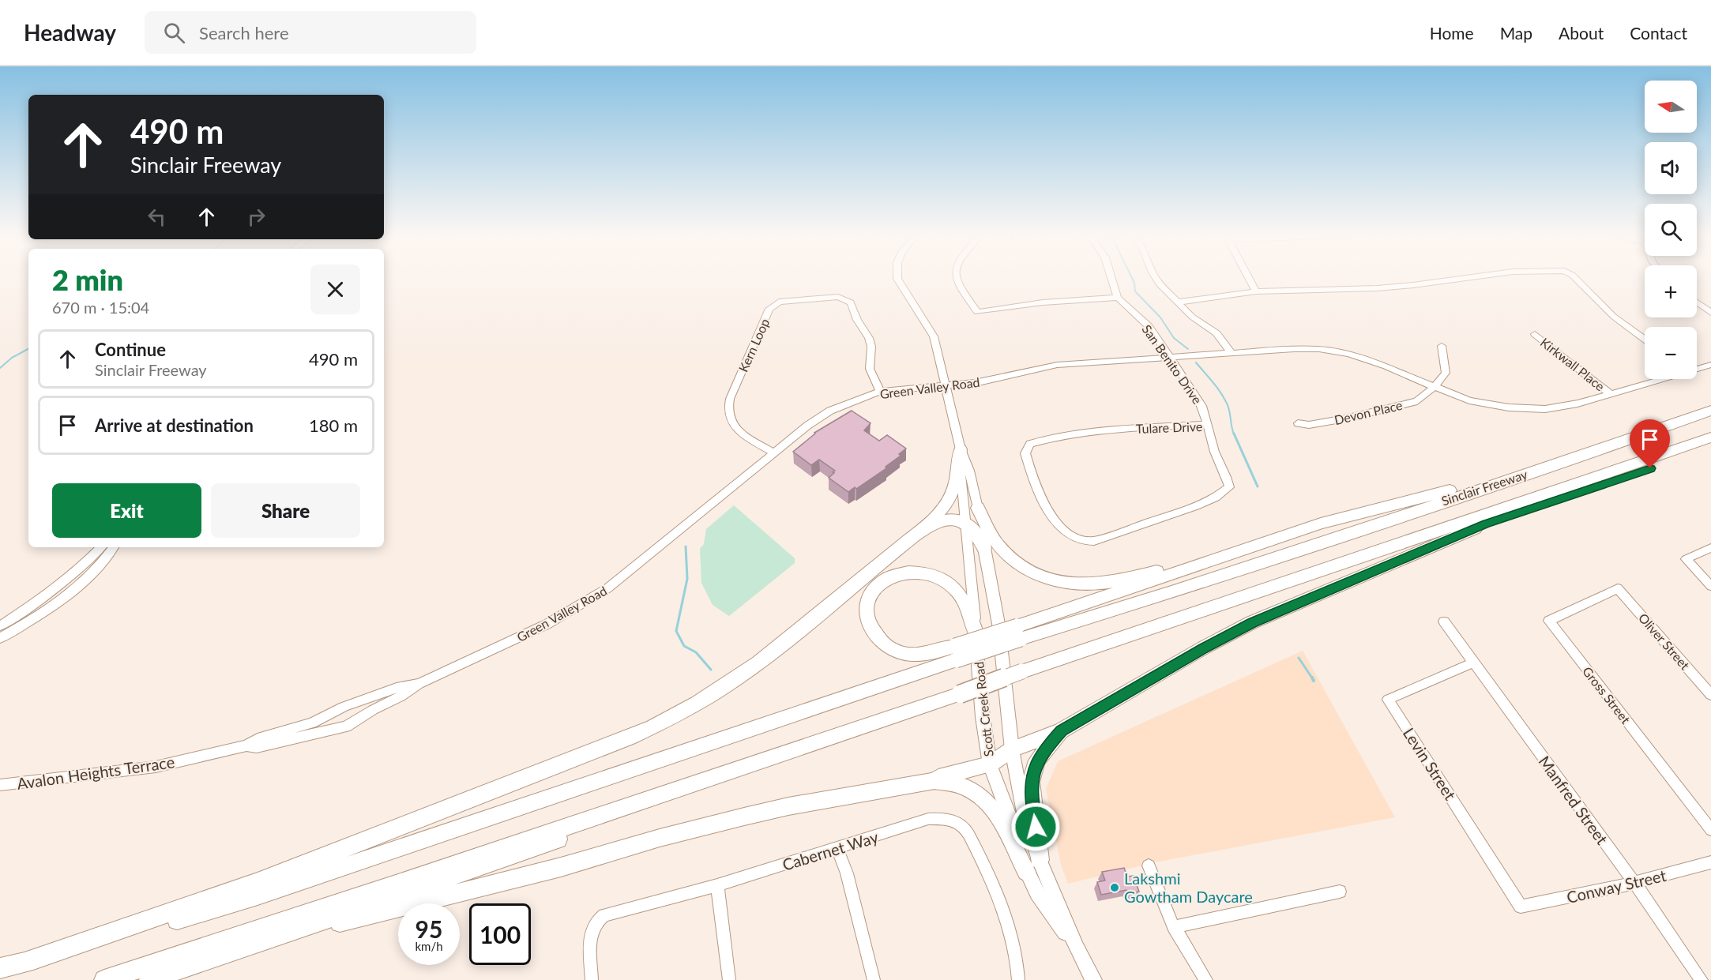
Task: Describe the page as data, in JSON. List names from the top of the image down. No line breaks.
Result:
{"streets":{"highway":["Sinclair Freeway"],"main road":["Scott Creek Road"],"street":["Kern Loop","San Benito Drive","Kirkwall Place","Green Valley Road","Devon Place","Tulare Drive","Oliver Street","Gross Street","Levin Street","Avalon Heights Terrace","Manfred Street","Cabernet Way","Conway Street"]},"crossings":[["Kern Loop","Green Valley Road"],["San Benito Drive","Green Valley Road"],["San Benito Drive","Tulare Drive"],["Kirkwall Place","Green Valley Road"],["Green Valley Road","Devon Place"],["Green Valley Road","Scott Creek Road"],["Green Valley Road","Avalon Heights Terrace"],["Oliver Street","Gross Street"],["Levin Street","Manfred Street"],["Levin Street","Conway Street"],["Manfred Street","Conway Street"]],"places":["Lakshmi Gowtham Daycare"],"north":"left","page":{"header":"Headway","search":"Search here","nav":["Home","Map","About","Contact"],"map_buttons":["+","−"],"turn":["490 m","Sinclair Freeway"],"heading":["2 min","670 m · 15:04"],"list":[{"name":"Continue","note":"Sinclair Freeway","value":"490 m"},{"name":"Arrive at destination","value":"180 m"}],"buttons":["Exit","Share"],"speed":"95 km/h","limit":"100"}}
